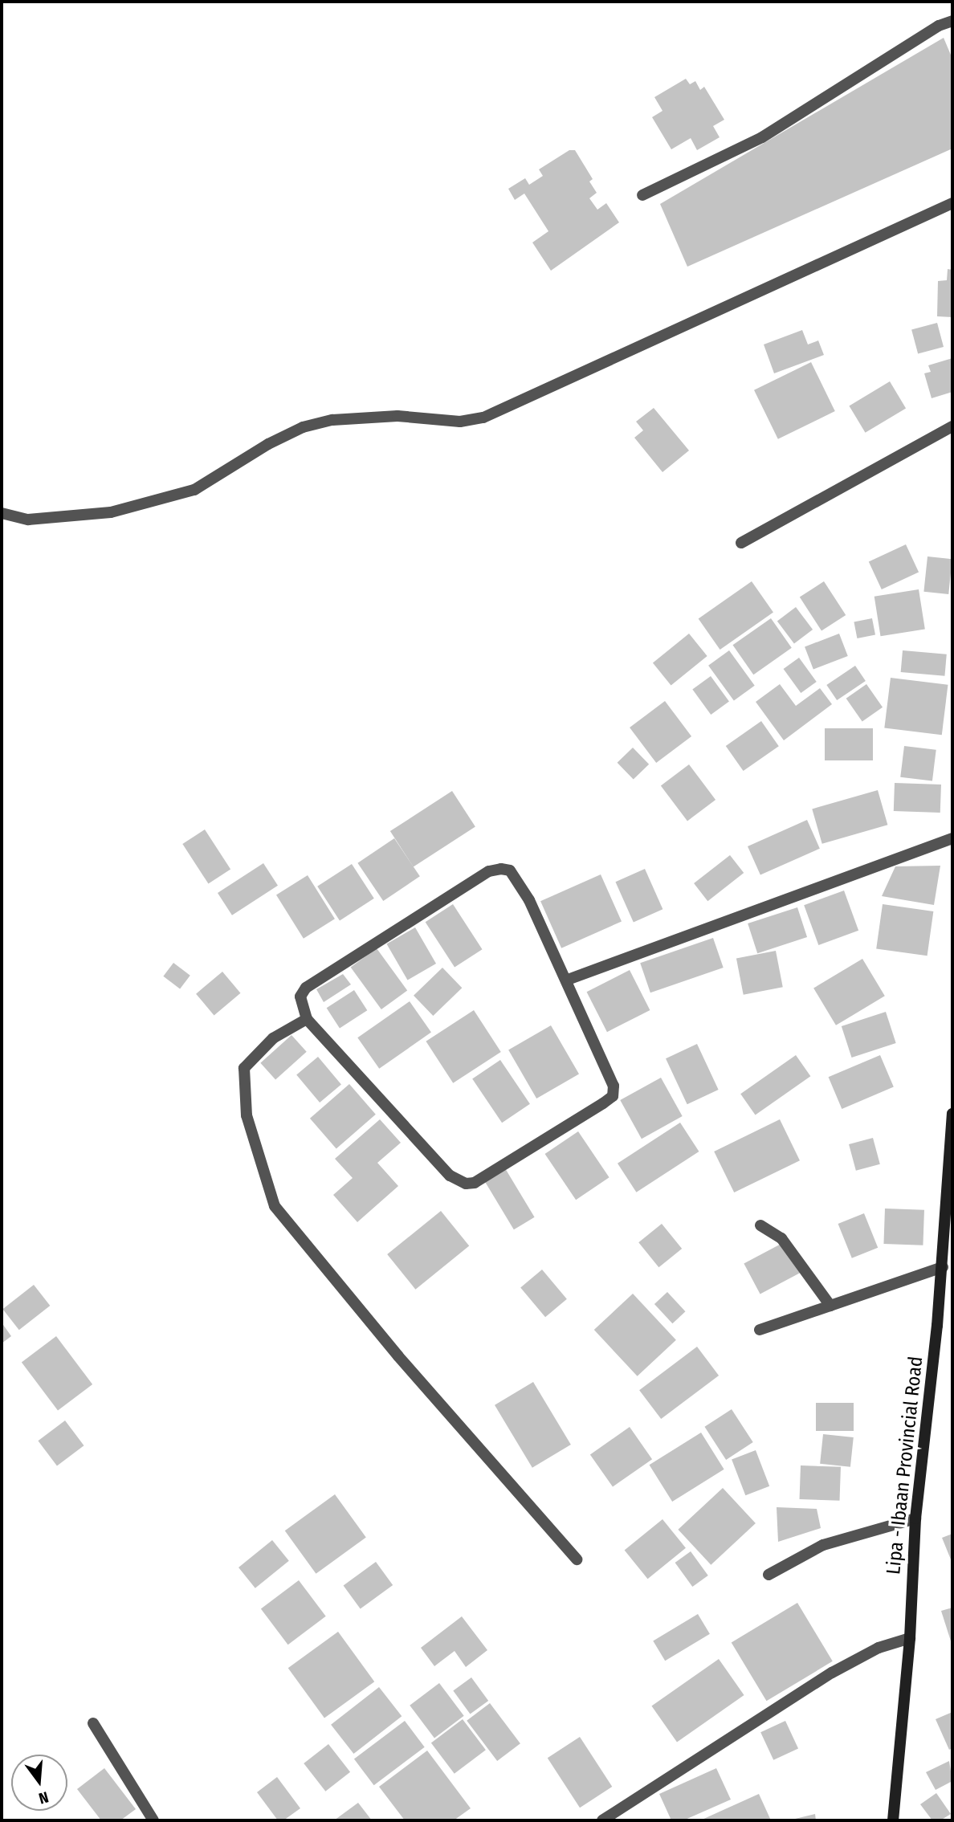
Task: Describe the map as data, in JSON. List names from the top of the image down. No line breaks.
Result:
{"streets":{"main road":["Lipa - Ibaan Provincial Road"]},"north":"bottom"}
